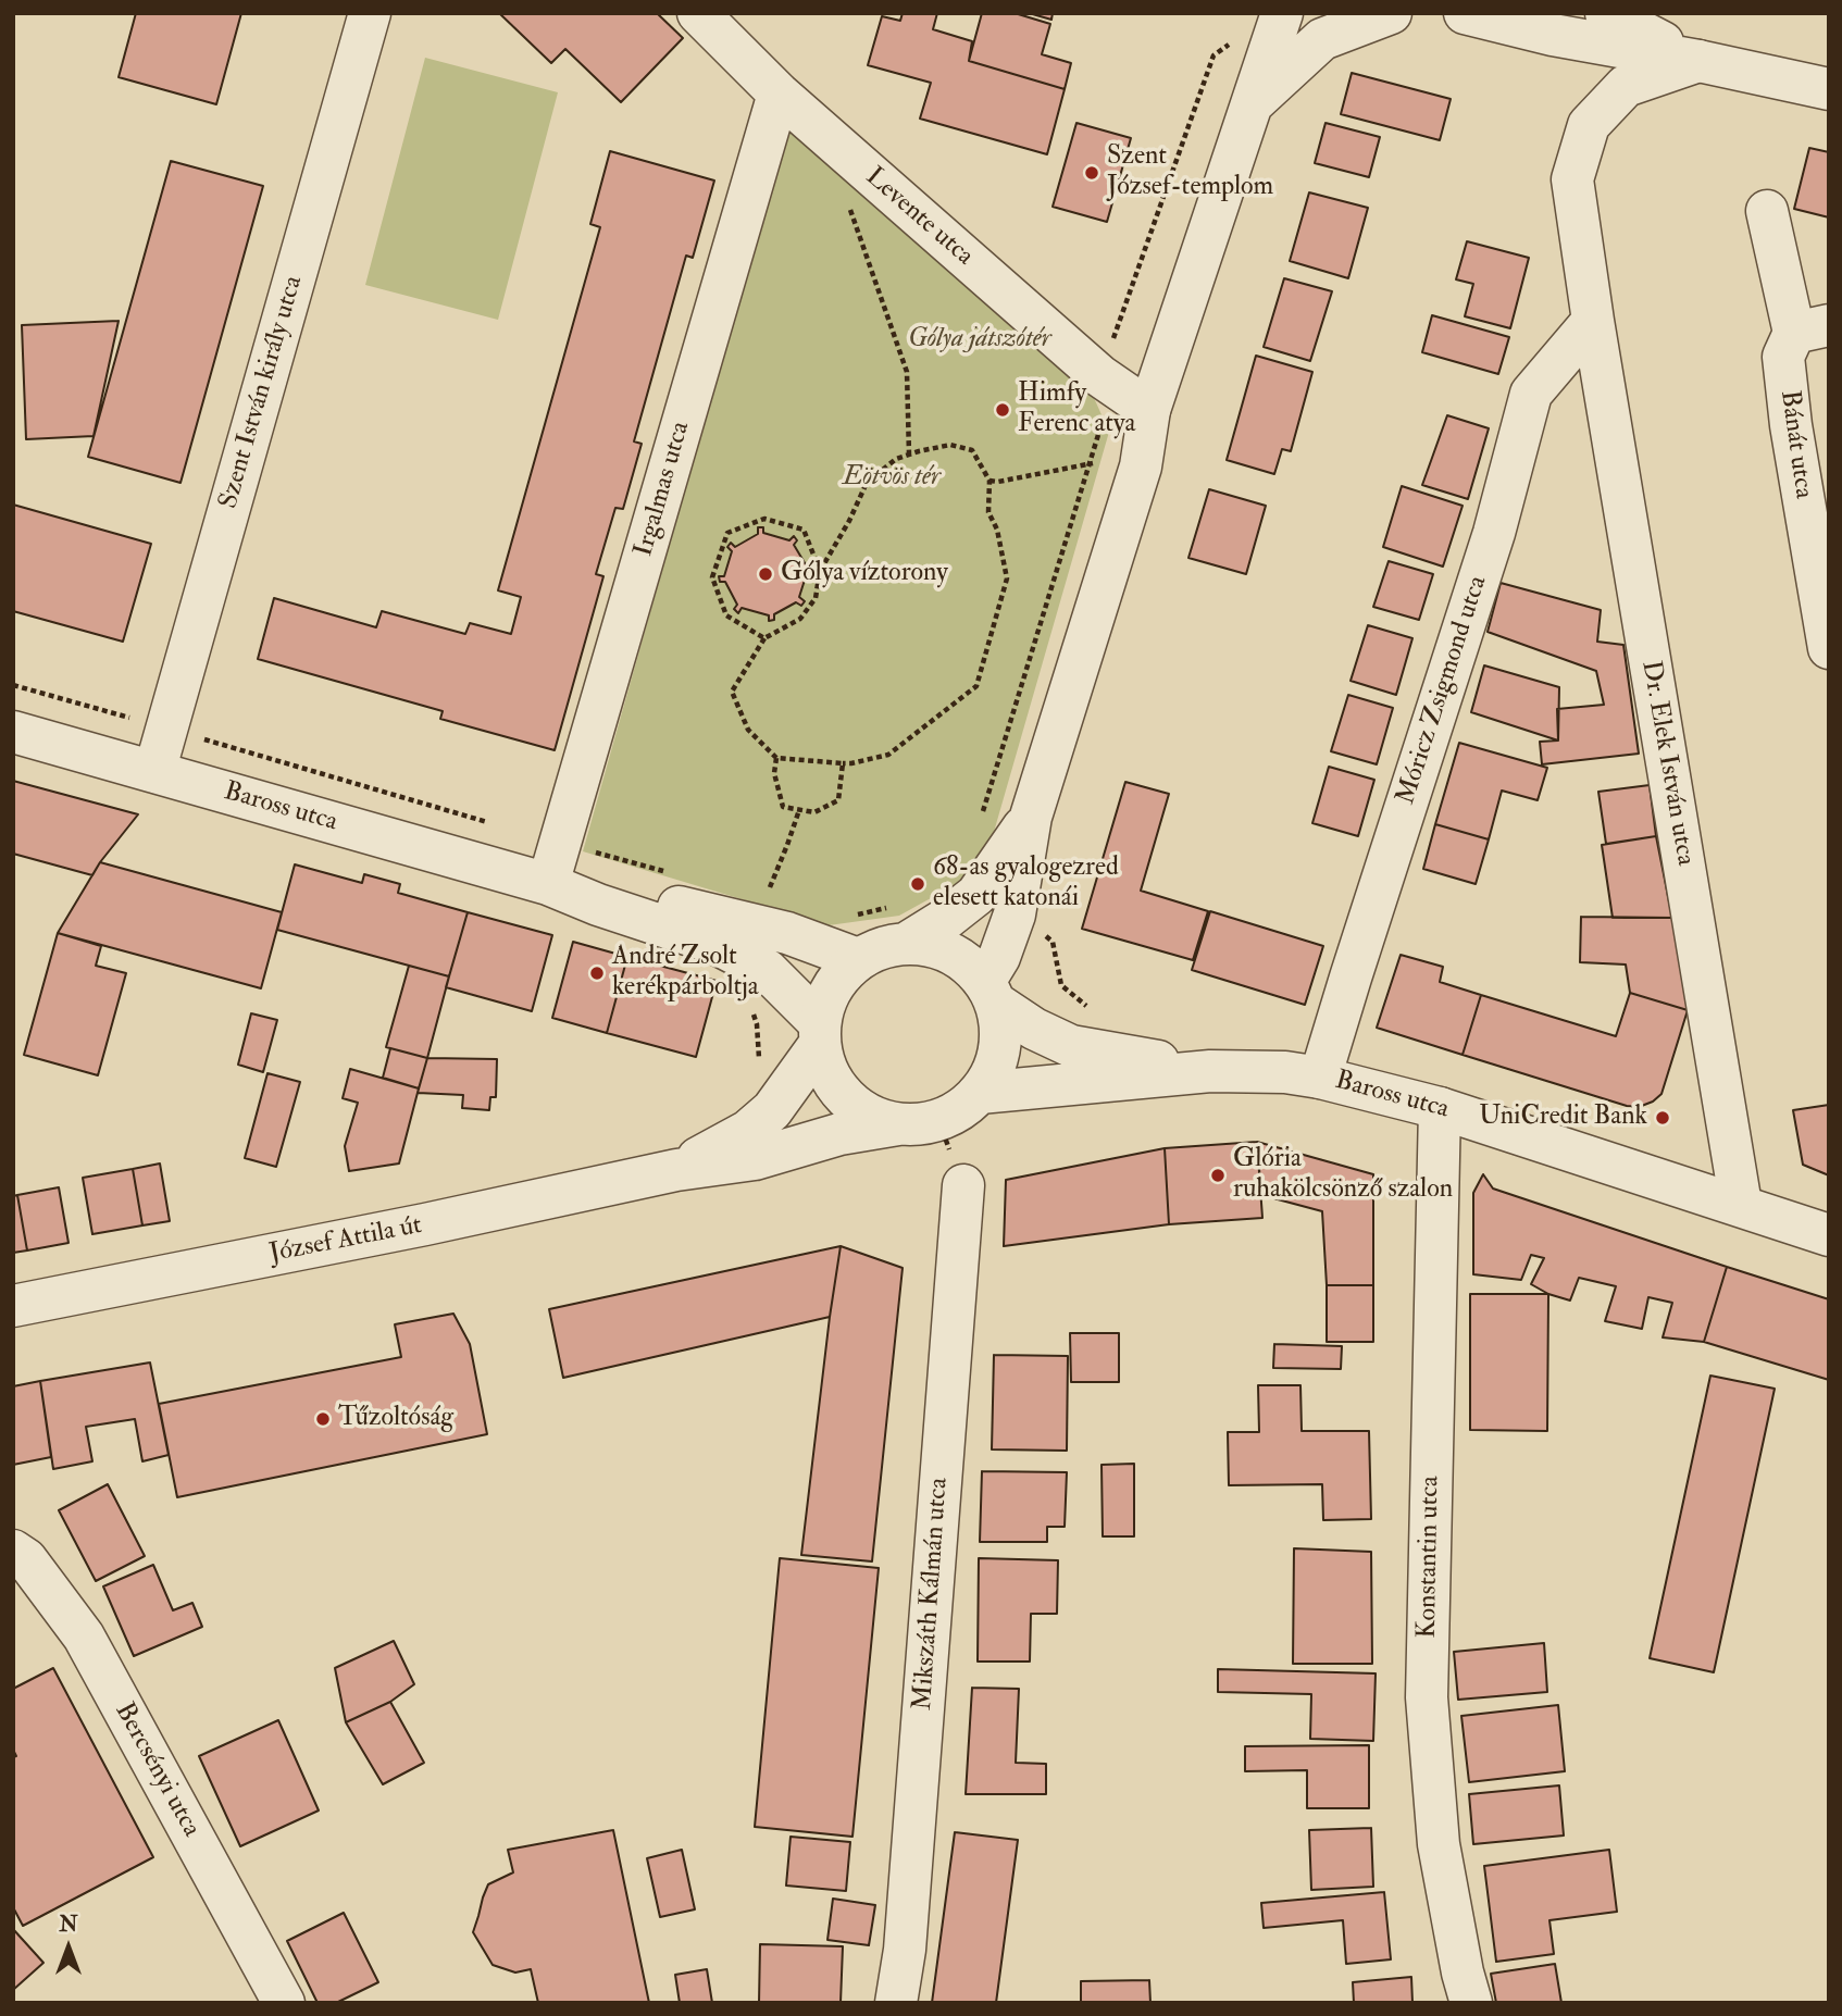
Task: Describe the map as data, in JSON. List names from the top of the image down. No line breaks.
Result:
{"streets":{"street":["Levente utca","Szent István király utca","Bánát utca","Irgalmas utca","Móricz Zsigmond utca","Dr. Elek István utca","Baross utca","József Attila út","Konstantin utca","Mikszáth Kálmán utca","Bercsényi utca"]},"crossings":[["Levente utca","Irgalmas utca"],["Szent István király utca","Baross utca"],["Irgalmas utca","Baross utca"],["Móricz Zsigmond utca","Dr. Elek István utca"],["Móricz Zsigmond utca","Baross utca"],["Dr. Elek István utca","Baross utca"],["Baross utca","József Attila út"],["Baross utca","Konstantin utca"]],"parks":["Gólya játszótér","Eötvös tér"],"places":["Szent József-templom","Himfy Ferenc atya","Gólya víztorony","68-as gyalogezred elesett katonái","André Zsolt kerékpárboltja","UniCredit Bank","Glória ruhakölcsönző szalon","Tűzoltóság"],"north":"top"}
